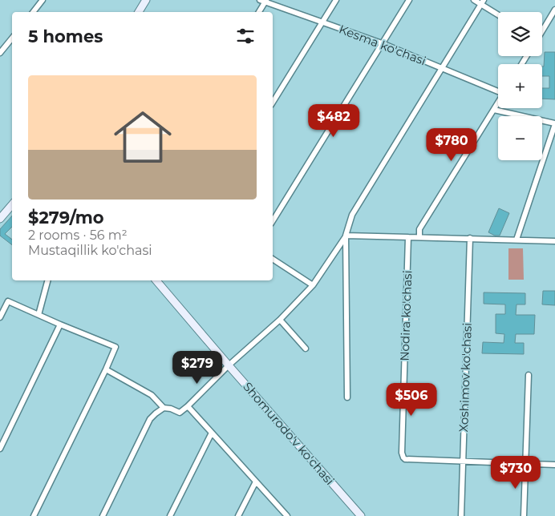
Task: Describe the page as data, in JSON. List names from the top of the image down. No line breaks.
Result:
{"streets":{"street":["Kesma ko'chasi","Nodira ko'chasi","Xoshimov ko'chasi","Shomurodo'v ko'chasi"]},"crossings":[["Nodira ko'chasi","Xoshimov ko'chasi"]],"page":{"map_buttons":["+","−"],"heading":"5 homes","list":[{"name":"$279/mo","note":"2 rooms · 56 m² · Mustaqillik ko'chasi"}],"price":["$482","$780","$279","$506","$730"]}}
